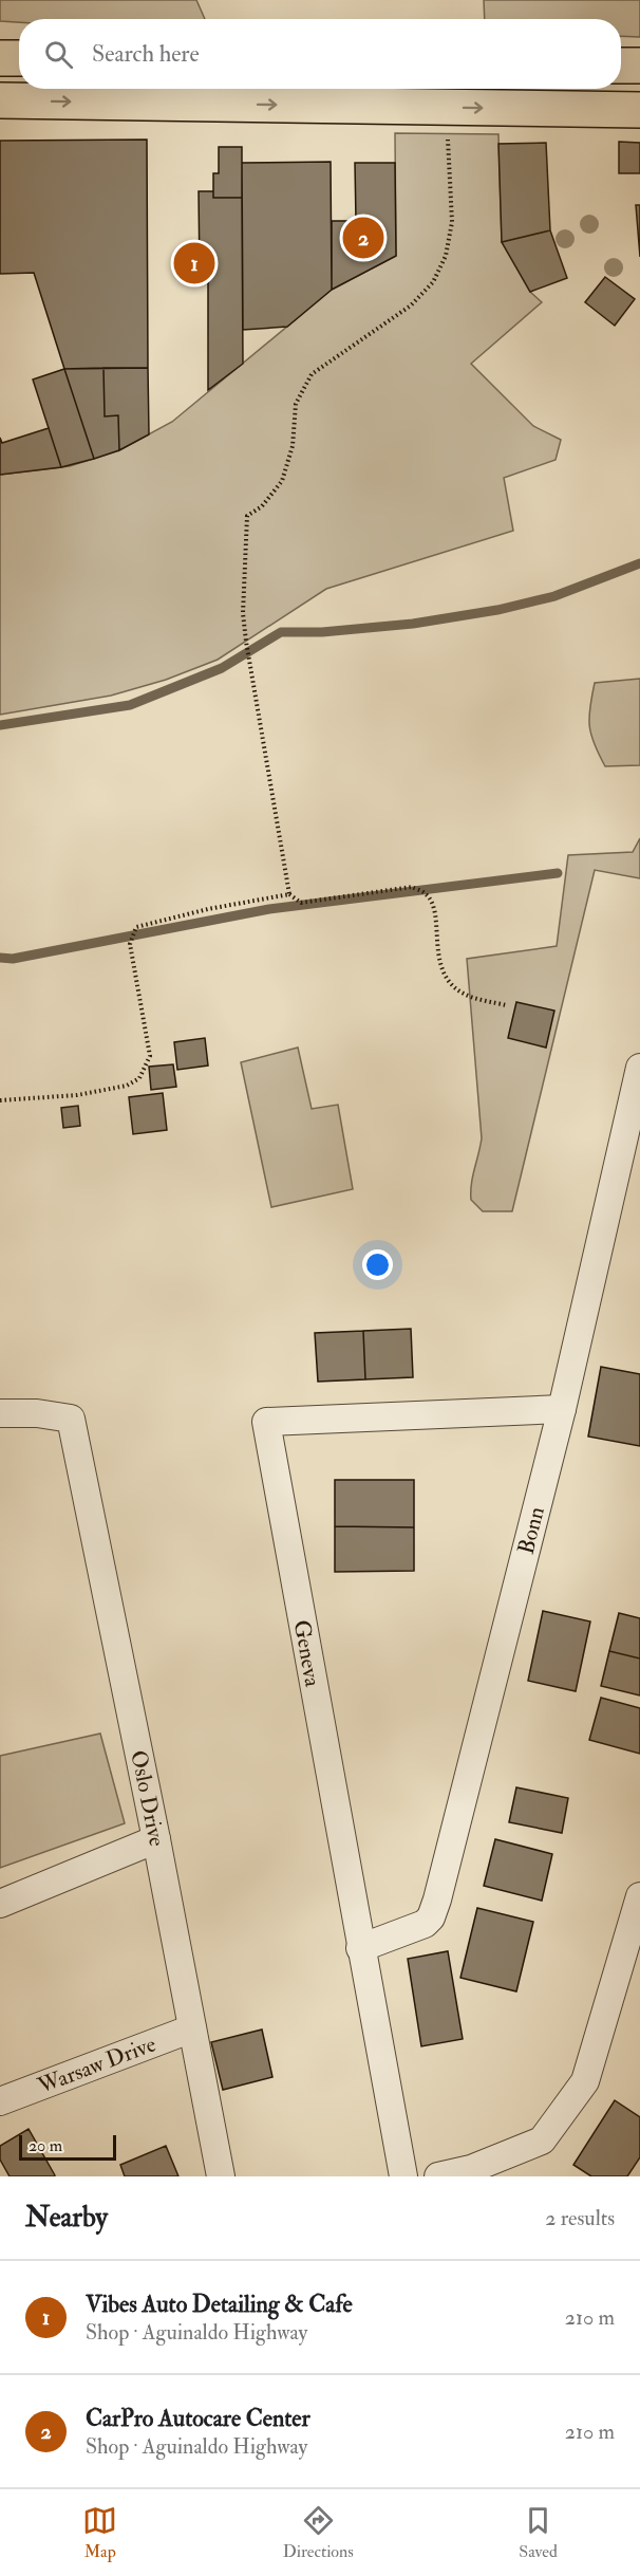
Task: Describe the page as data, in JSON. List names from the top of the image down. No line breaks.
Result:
{"streets":{"street":["Bonn","Geneva","Oslo Drive","Warsaw Drive"]},"crossings":[["Bonn","Geneva"],["Oslo Drive","Warsaw Drive"]],"scale_bar":"20 m","page":{"search":"Search here","pins":["2","1"],"scale":"20 m","heading":["Nearby","2 results"],"list":[{"mark":"1","name":"Vibes Auto Detailing & Cafe","note":"Shop · Aguinaldo Highway","value":"210 m"},{"mark":"2","name":"CarPro Autocare Center","note":"Shop · Aguinaldo Highway","value":"210 m"}],"nav":["Map","Directions","Saved"]}}
